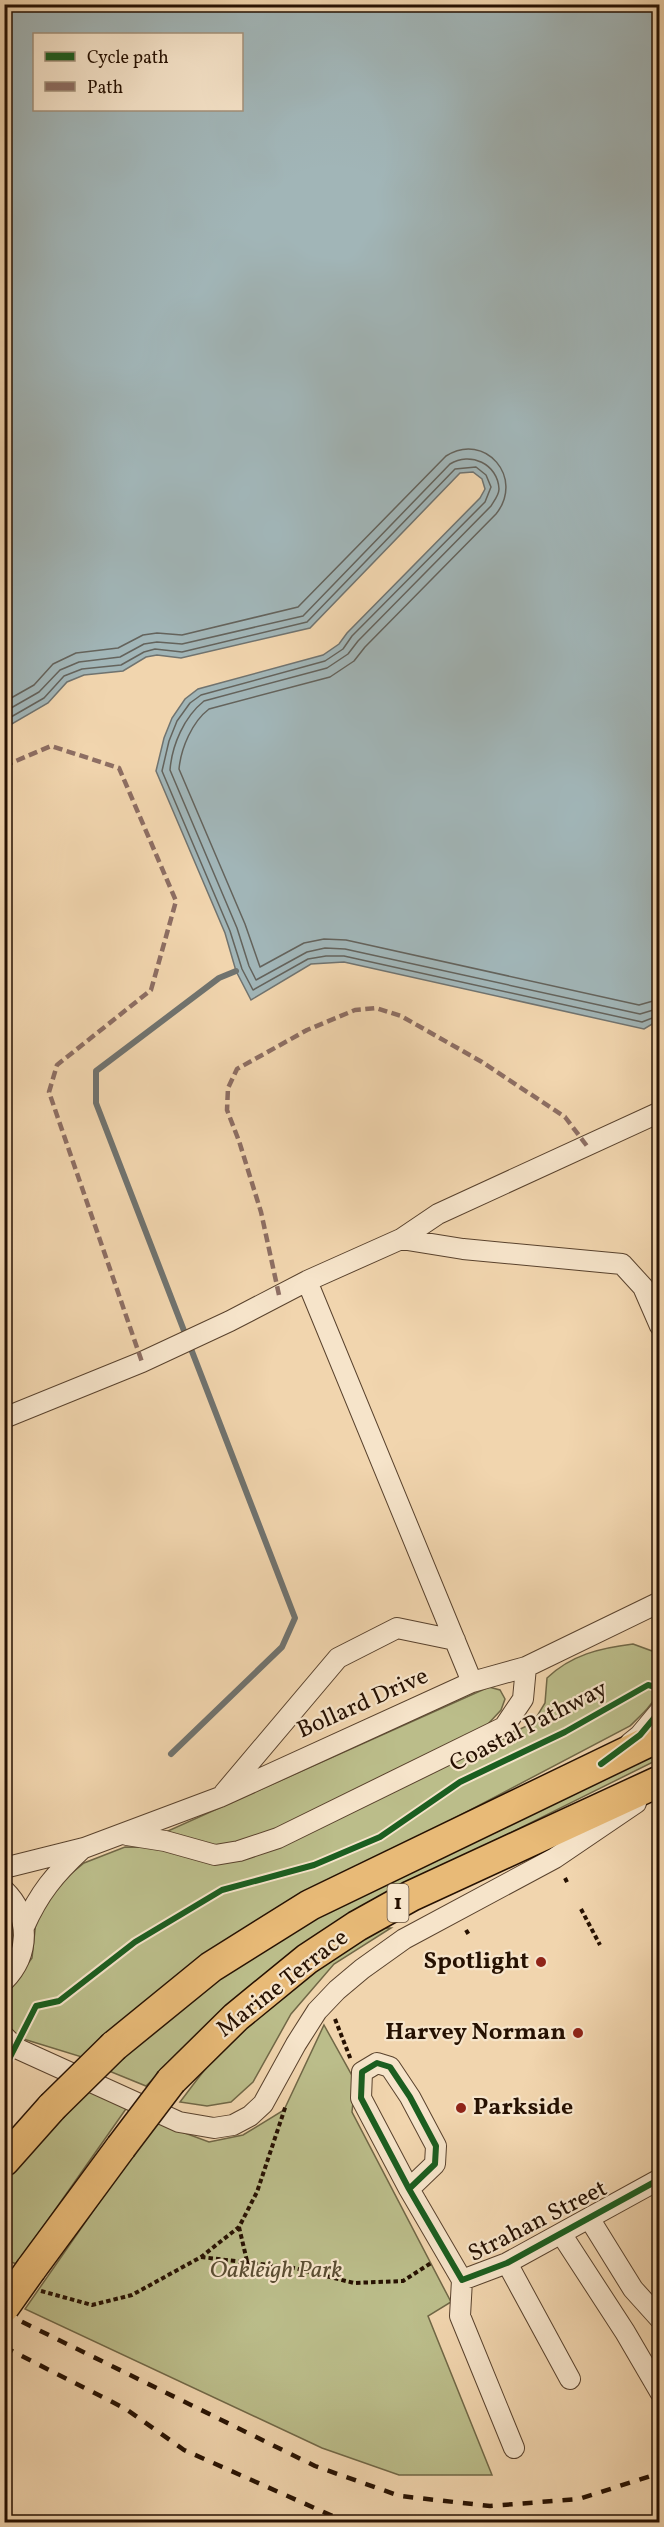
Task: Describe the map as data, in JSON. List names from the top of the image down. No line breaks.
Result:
{"streets":{"highway":["1","Marine Terrace"],"street":["Bollard Drive","Strahan Street"],"cycle path":["Coastal Pathway"]},"parks":["Oakleigh Park"],"places":["Spotlight","Harvey Norman","Parkside"],"legend":["Cycle path","Path"]}
